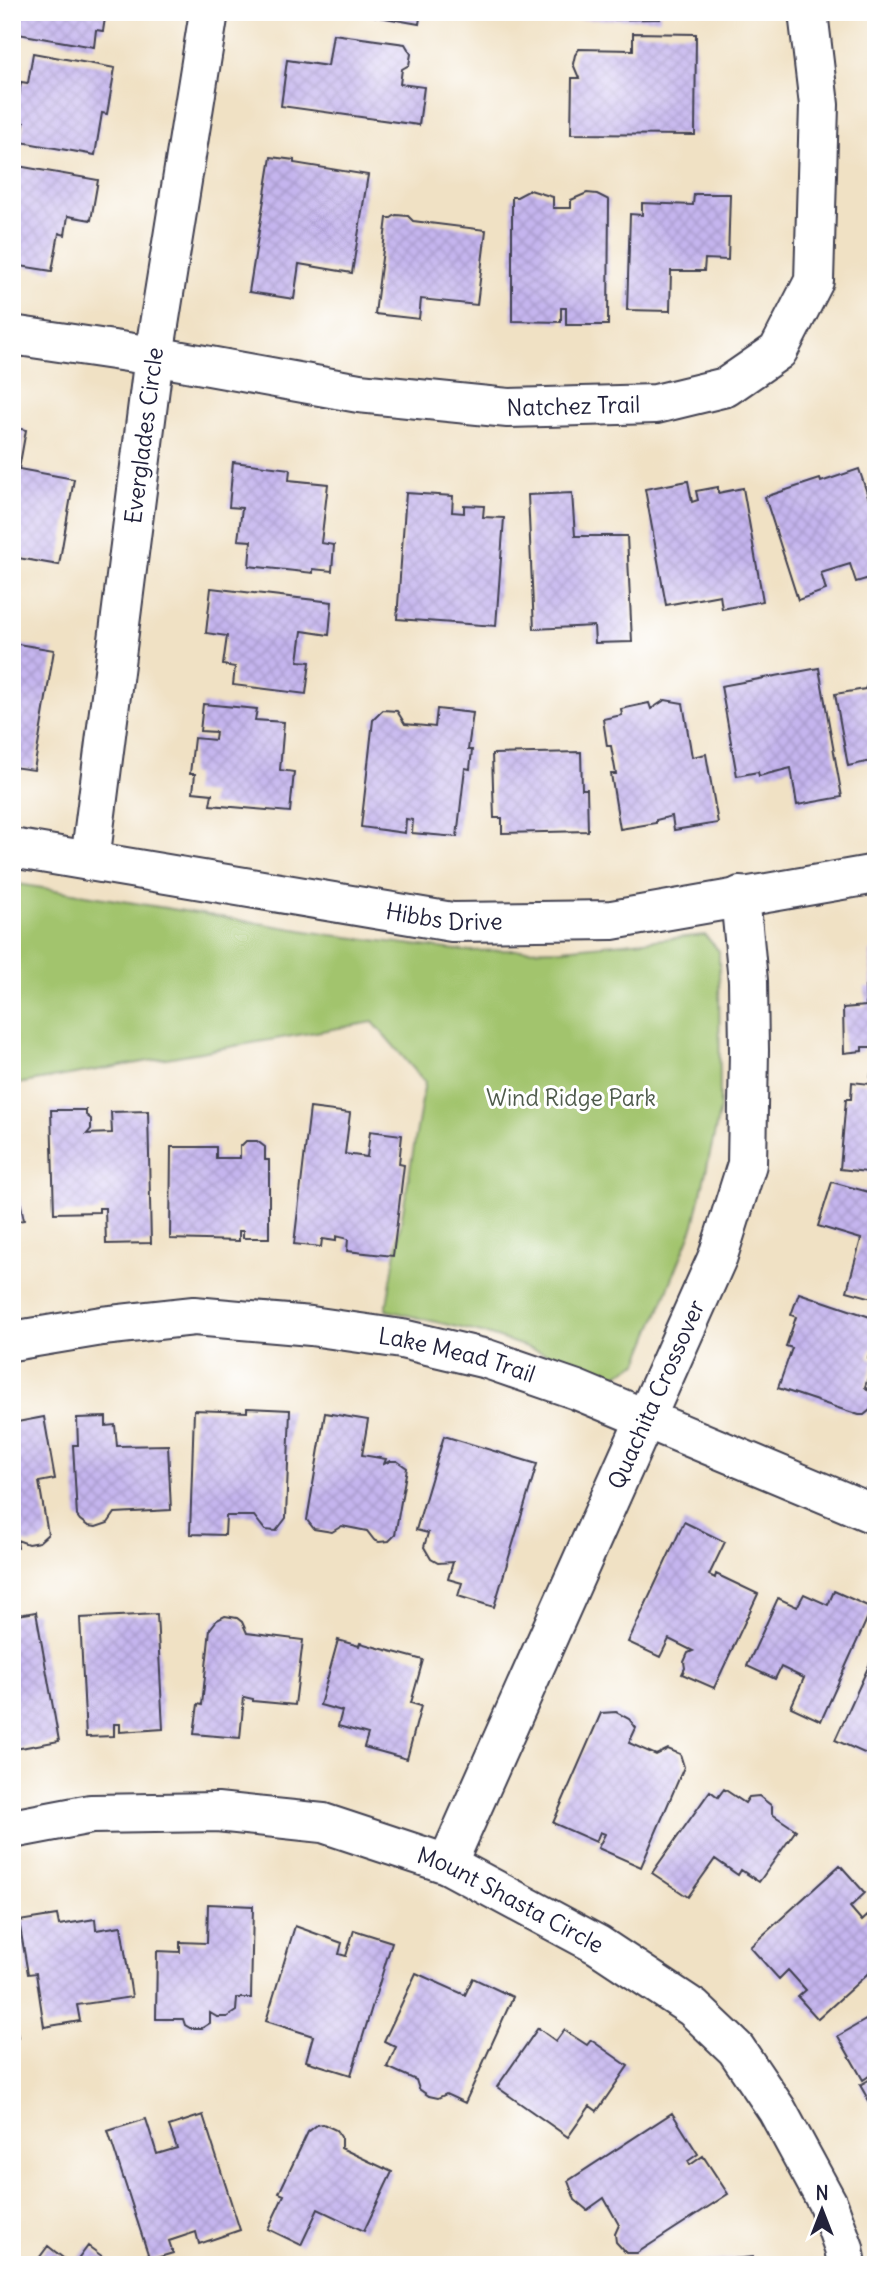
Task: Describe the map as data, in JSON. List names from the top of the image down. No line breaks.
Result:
{"streets":{"street":["Natchez Trail","Everglades Circle","Hibbs Drive","Lake Mead Trail","Quachita Crossover","Mount Shasta Circle"]},"crossings":[["Natchez Trail","Everglades Circle"],["Everglades Circle","Hibbs Drive"],["Hibbs Drive","Quachita Crossover"],["Lake Mead Trail","Quachita Crossover"],["Quachita Crossover","Mount Shasta Circle"]],"parks":["Wind Ridge Park"],"north":"top"}
